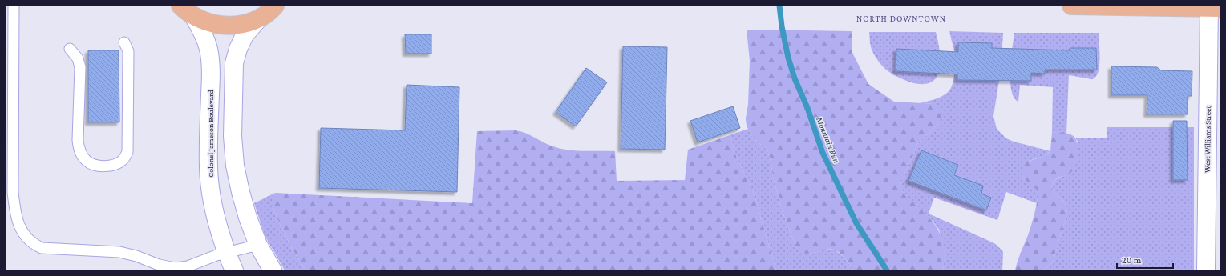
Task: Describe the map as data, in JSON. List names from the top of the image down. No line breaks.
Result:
{"streets":{"main road":["Colonel Jameson Boulevard","West Williams Street"]},"districts":["NORTH DOWNTOWN"],"water":["Mountain Run"],"scale_bar":"20 m"}
